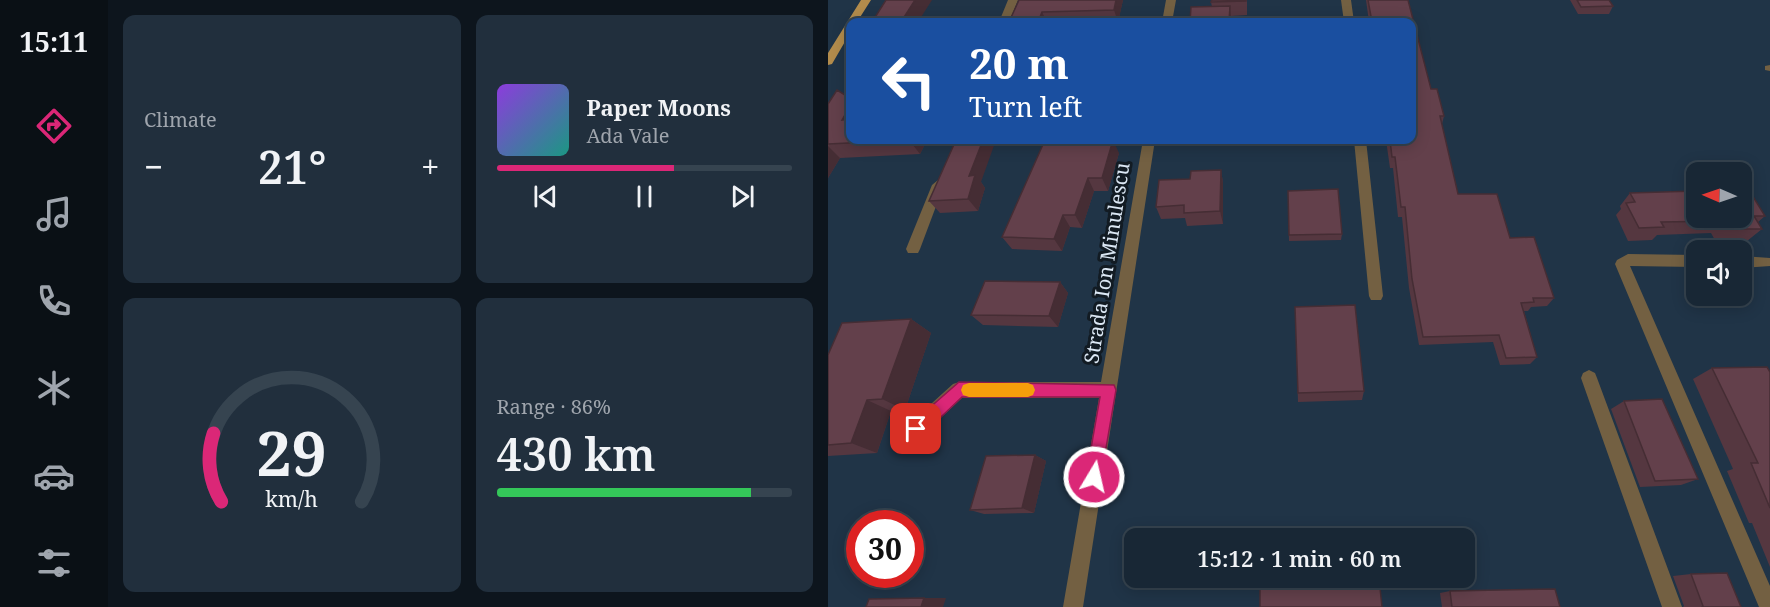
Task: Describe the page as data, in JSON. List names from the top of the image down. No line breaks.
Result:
{"streets":{"street":["Strada Ion Minulescu"]},"north":"left","page":{"tabs":"15:11","tile":["Climate",["Range · 86%","430 km"]],"turn":["20 m","Turn left"],"song":["Paper Moons","Ada Vale"],"heat":["−","21°","+"],"limit":"30","trip":"15:12 · 1 min · 60 m","gauge":["29","km/h"]}}
